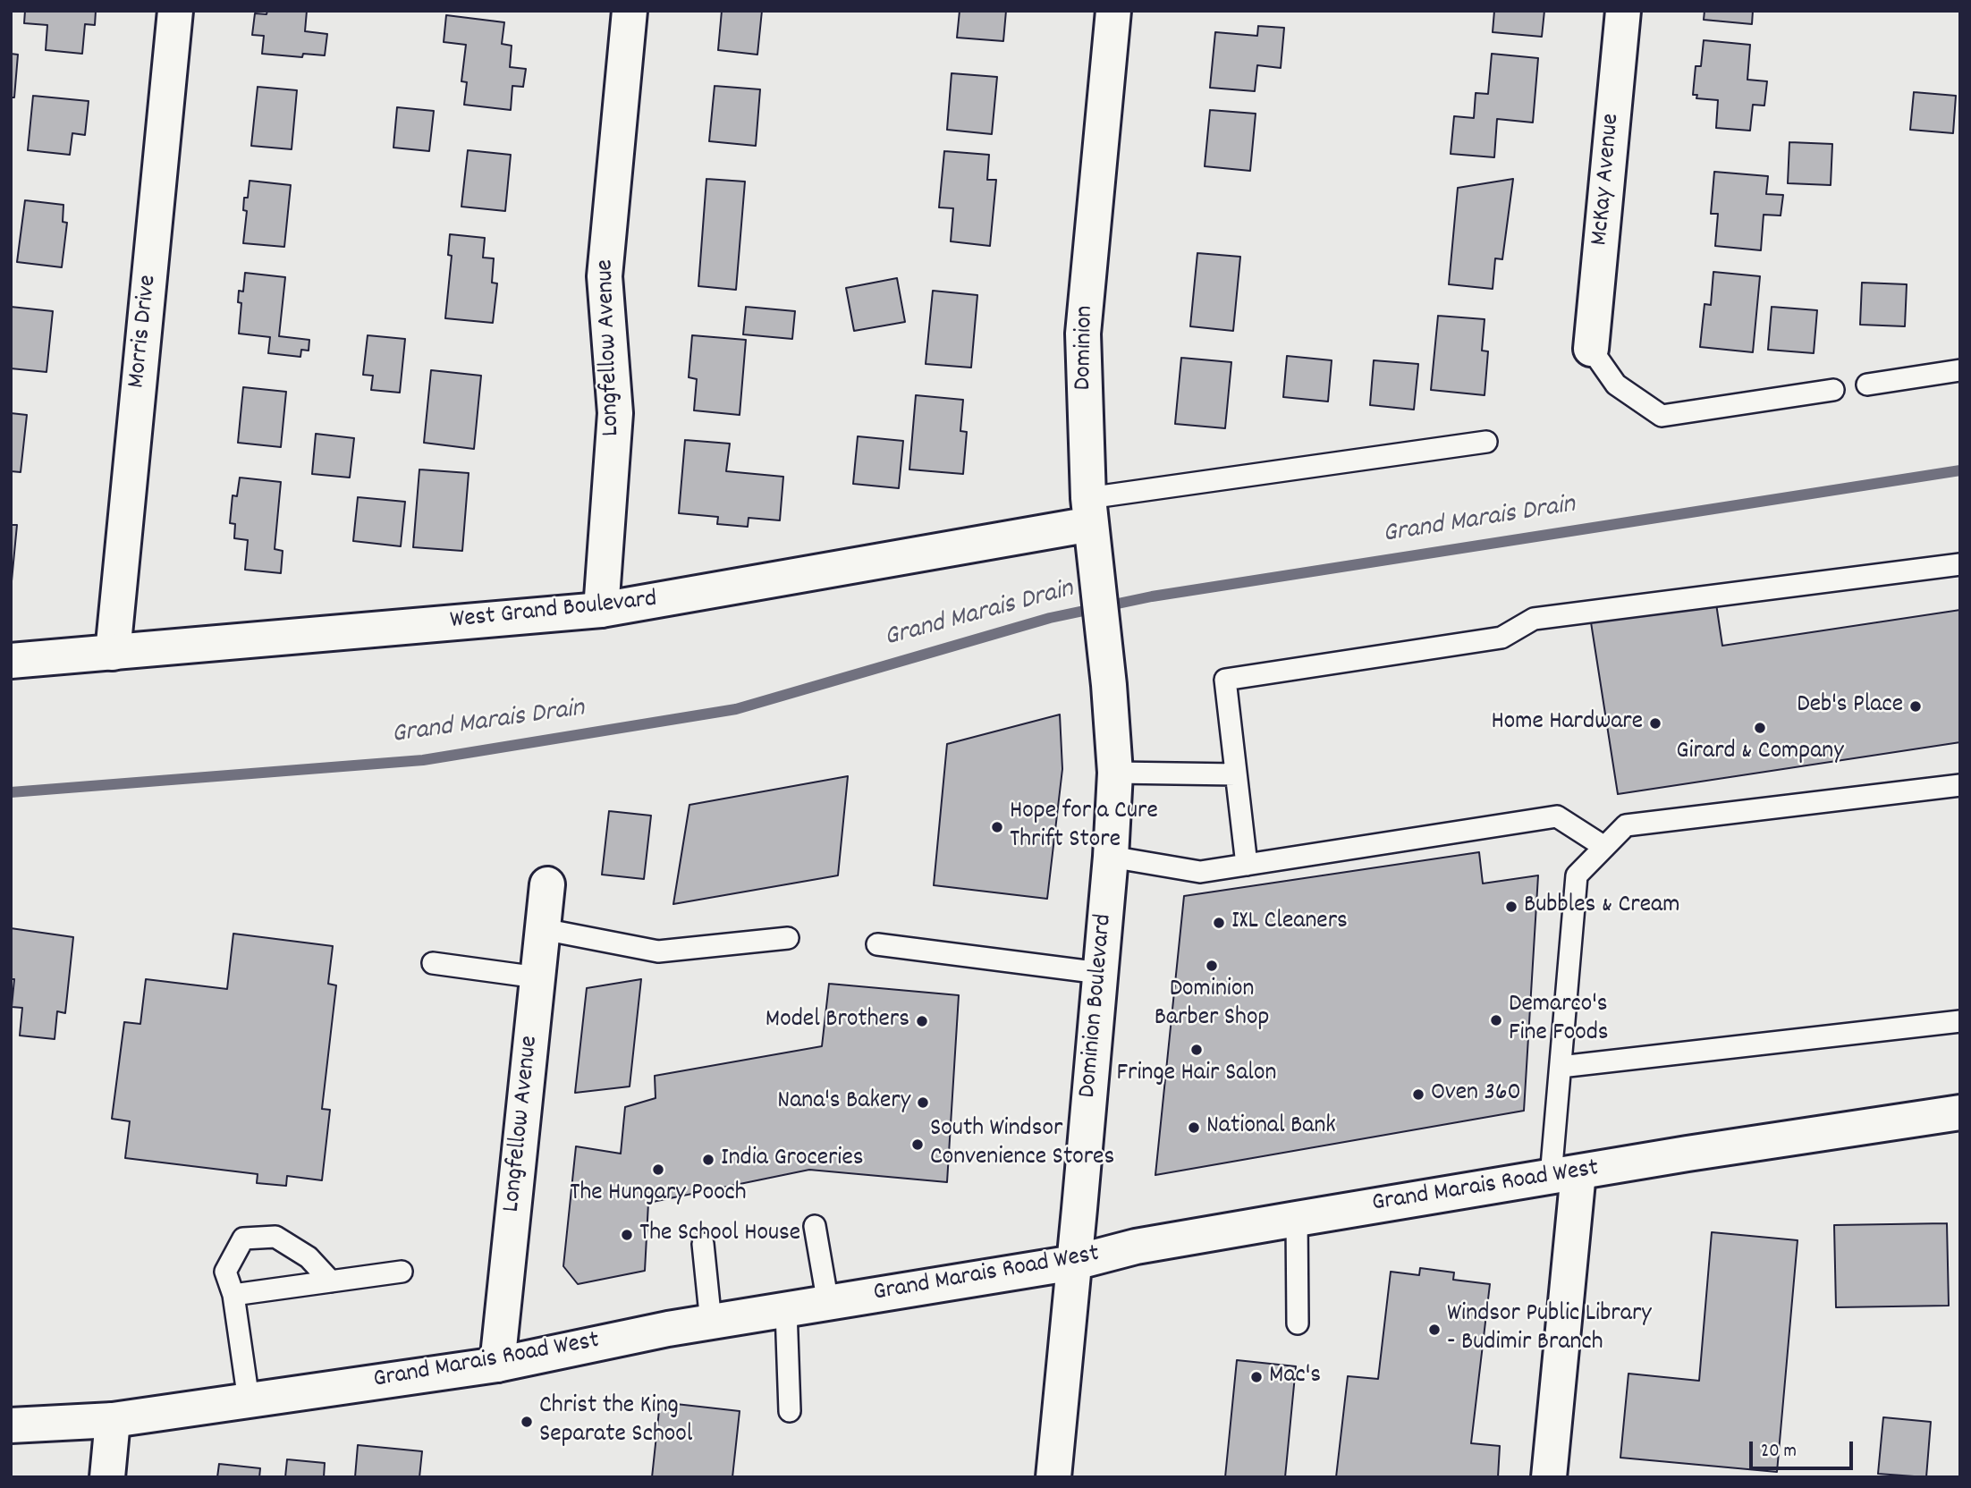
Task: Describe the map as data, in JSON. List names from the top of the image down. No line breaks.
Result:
{"streets":{"street":["McKay Avenue","Morris Drive","Longfellow Avenue","Dominion","West Grand Boulevard","Dominion Boulevard","Grand Marais Road West"]},"crossings":[["Morris Drive","West Grand Boulevard"],["Longfellow Avenue","West Grand Boulevard"],["Longfellow Avenue","Grand Marais Road West"],["Dominion","West Grand Boulevard"],["Dominion","Dominion Boulevard"],["Dominion Boulevard","Grand Marais Road West"]],"water":["Grand Marais Drain"],"places":["Deb's Place","Home Hardware","Girard & Company","Hope for a Cure Thrift Store","Bubbles & Cream","IXL Cleaners","Dominion Barber Shop","Demarco's Fine Foods","Model Brothers","Fringe Hair Salon","Oven 360","Nana's Bakery","National Bank","South Windsor Convenience Stores","India Groceries","The Hungary Pooch","The School House","Windsor Public Library - Budimir Branch","Mac's","Christ the King Separate School"],"scale_bar":"20 m"}
